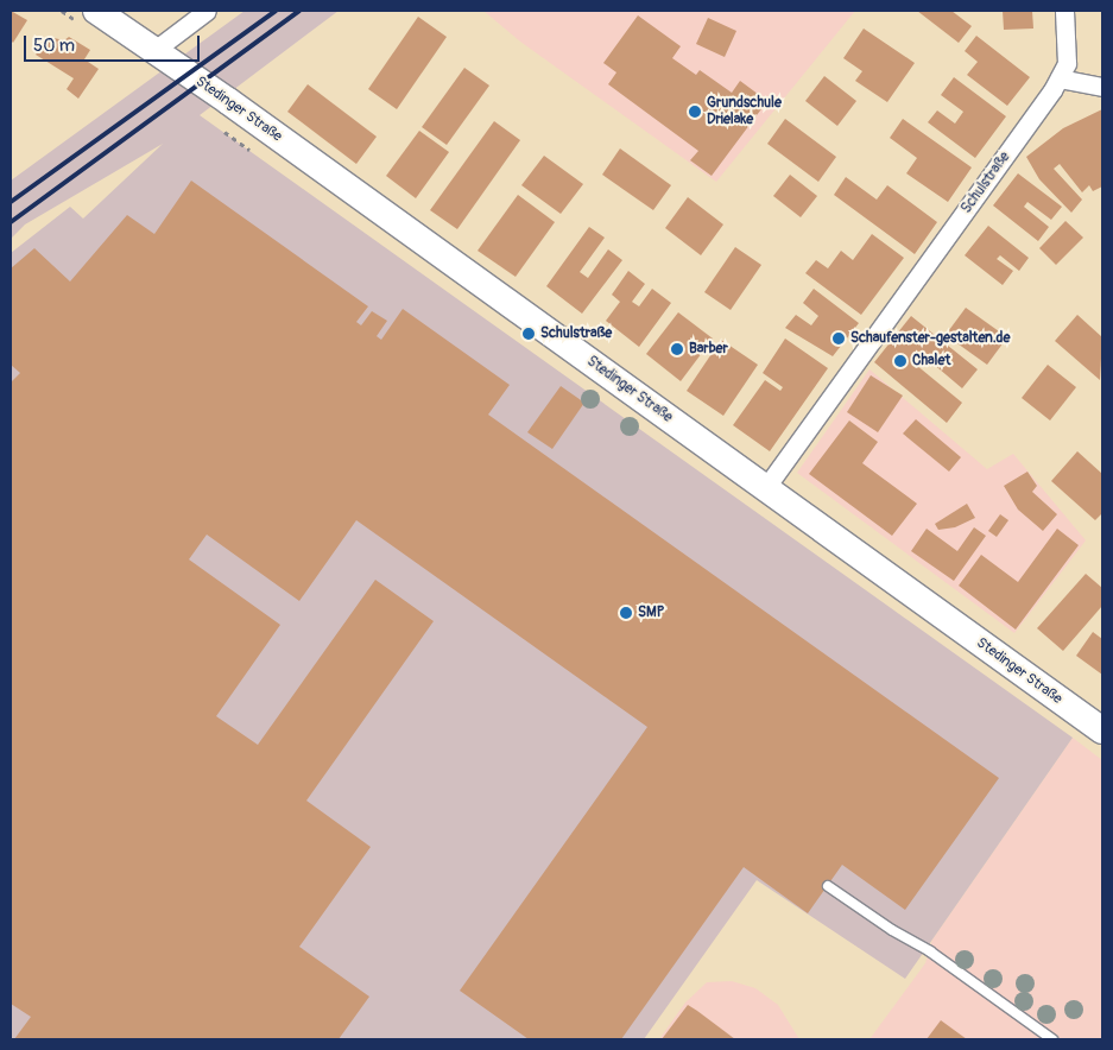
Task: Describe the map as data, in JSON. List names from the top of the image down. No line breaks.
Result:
{"streets":{"main road":["Stedinger Straße"],"street":["Schulstraße"]},"crossings":[["Stedinger Straße","Schulstraße"]],"places":["Grundschule Drielake","Schulstraße","Schaufenster-gestalten.de","Barber","Chalet","SMP"],"scale_bar":"50 m"}
